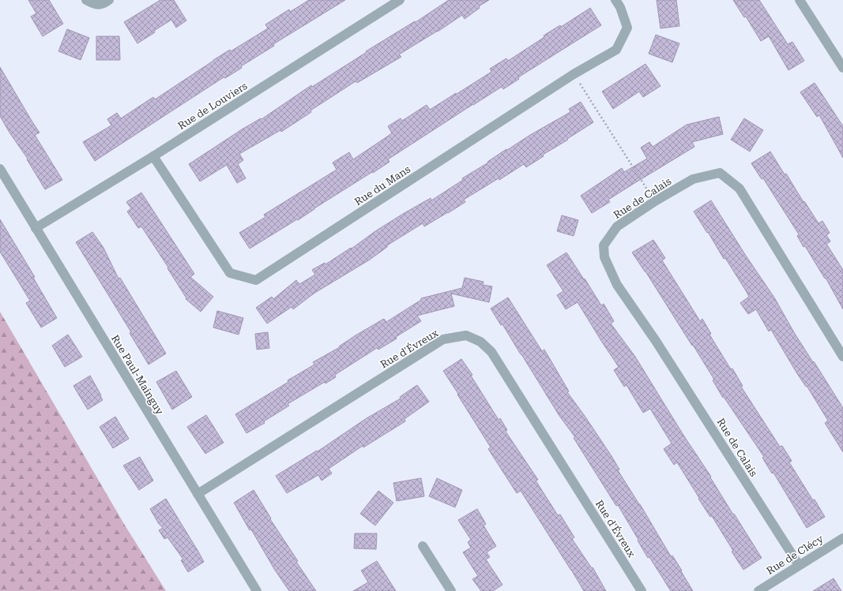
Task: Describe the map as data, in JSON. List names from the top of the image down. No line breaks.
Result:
{"streets":{"street":["Rue de Louviers","Rue du Mans","Rue de Calais","Rue d'Évreux","Rue Paul-Mainguy","Rue de Clécy"]},"crossings":[["Rue de Louviers","Rue du Mans"],["Rue de Louviers","Rue Paul-Mainguy"],["Rue de Calais","Rue de Clécy"],["Rue d'Évreux","Rue Paul-Mainguy"]]}
